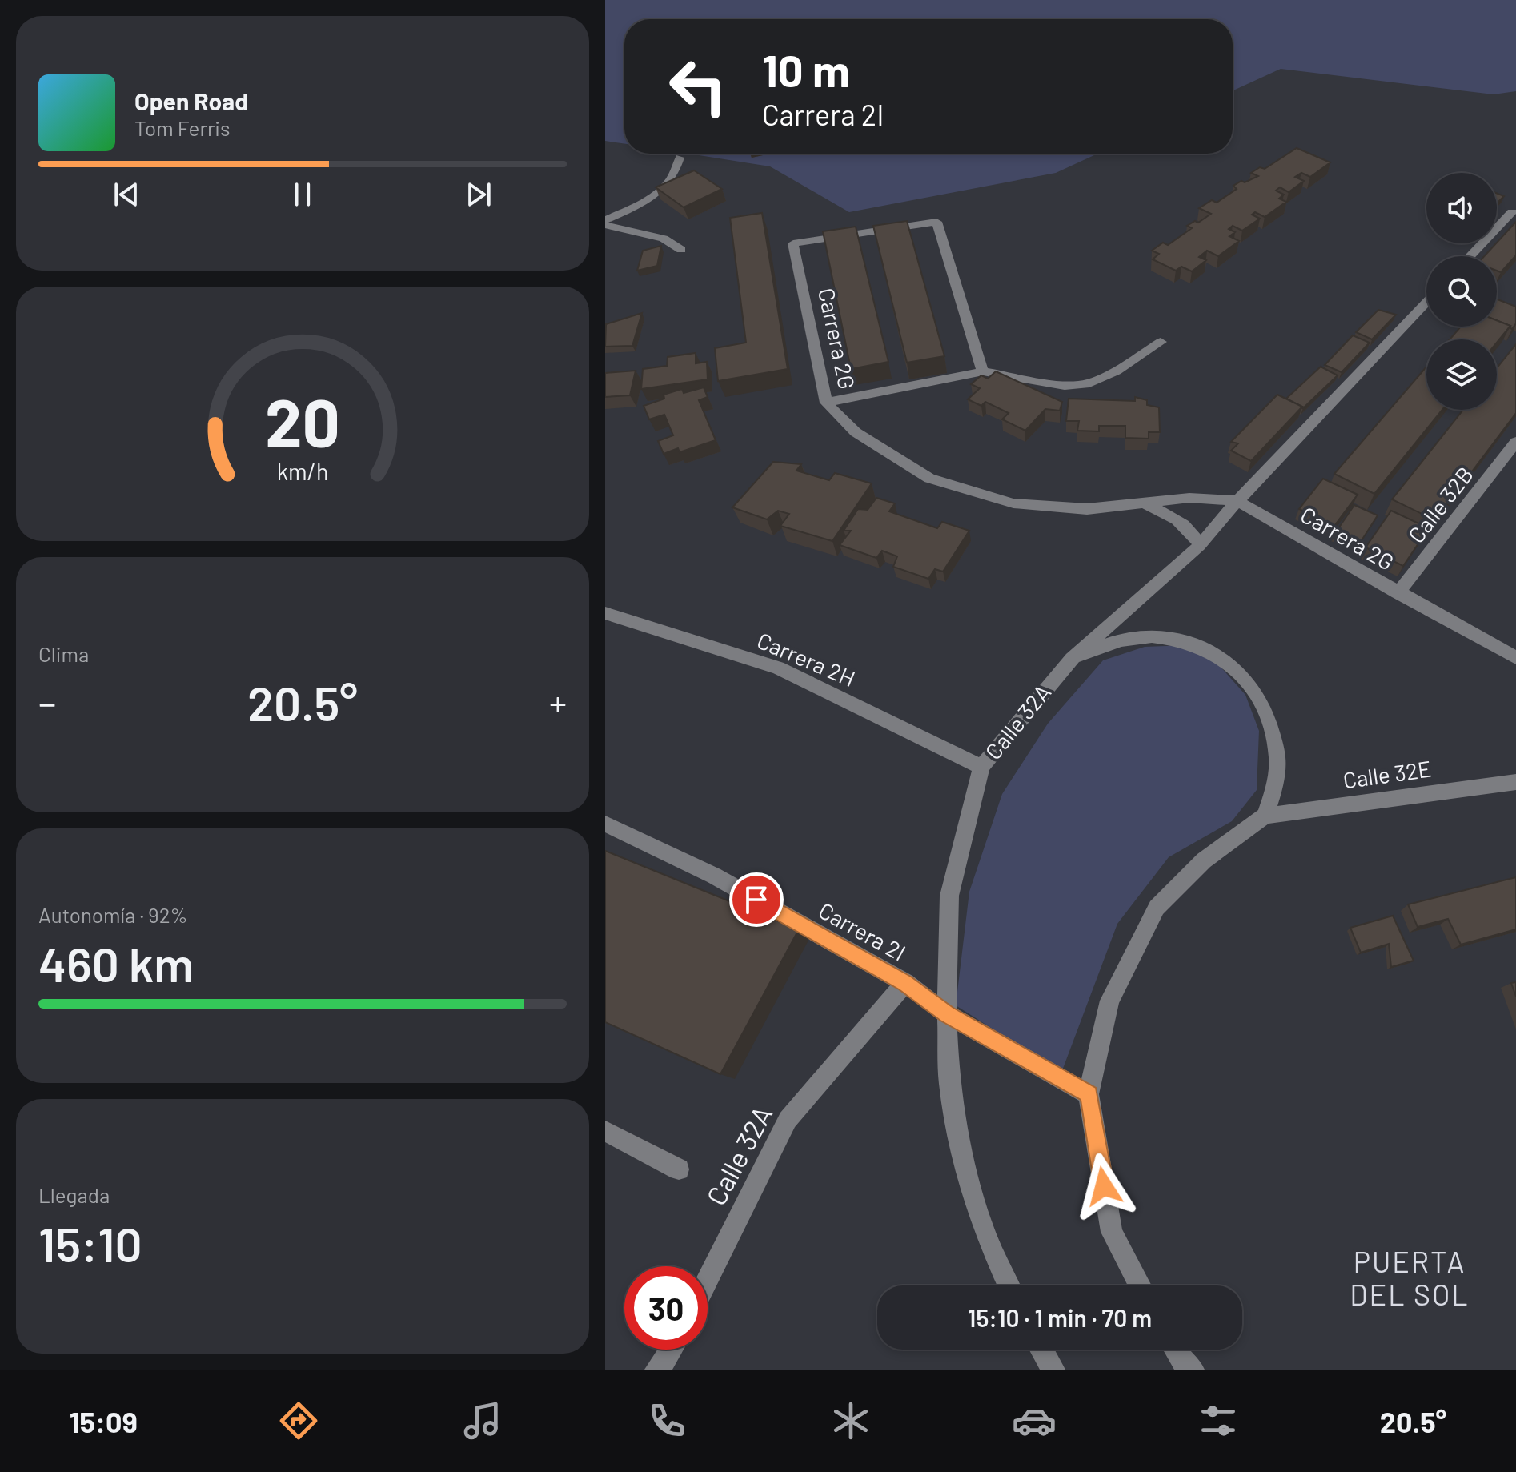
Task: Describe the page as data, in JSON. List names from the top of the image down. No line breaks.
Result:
{"streets":{"street":["Carrera 2G","Calle 32B","Carrera 2H","Calle 32A","Calle 32E","Carrera 2I"]},"crossings":[["Carrera 2G","Calle 32B"],["Carrera 2G","Calle 32A"],["Carrera 2H","Calle 32A"],["Calle 32A","Carrera 2I"]],"districts":["PUERTA DEL SOL"],"page":{"turn":["10 m","Carrera 2I"],"song":["Open Road","Tom Ferris"],"tile":["Clima",["Autonomía · 92%","460 km"],["Llegada","15:10"]],"heat":["−","20.5°","+"],"limit":"30","trip":"15:10 · 1 min · 70 m","tabs":["15:09","20.5°"],"gauge":["20","km/h"]}}
